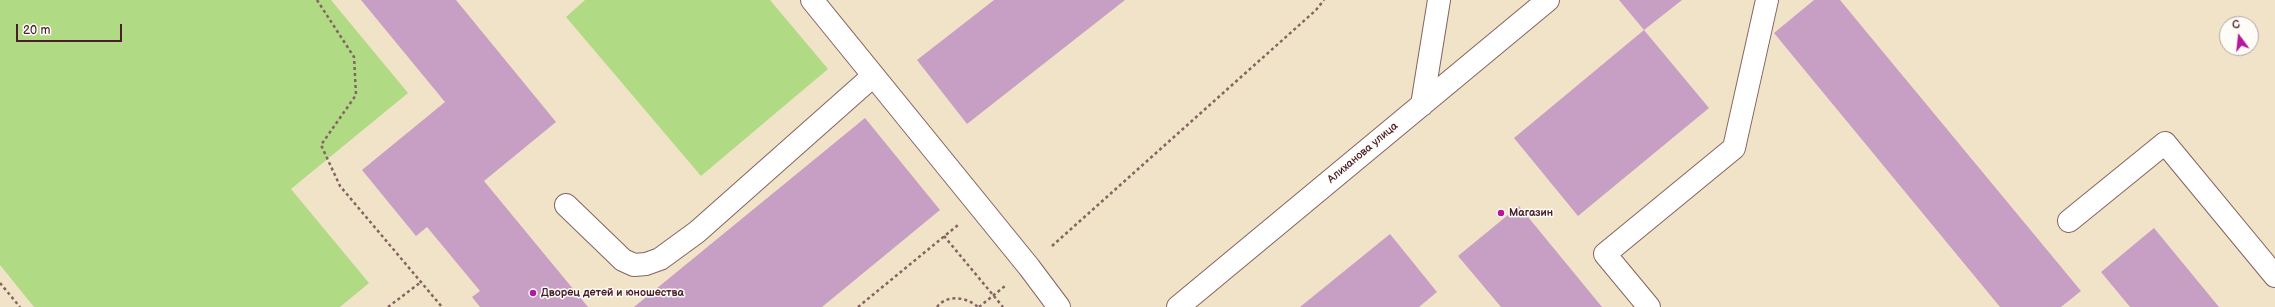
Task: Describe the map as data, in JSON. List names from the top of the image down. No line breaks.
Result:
{"streets":{"street":["Алиханова улица"]},"places":["Магазин","Дворец детей и юношества"],"scale_bar":"20 m","north":"top"}
